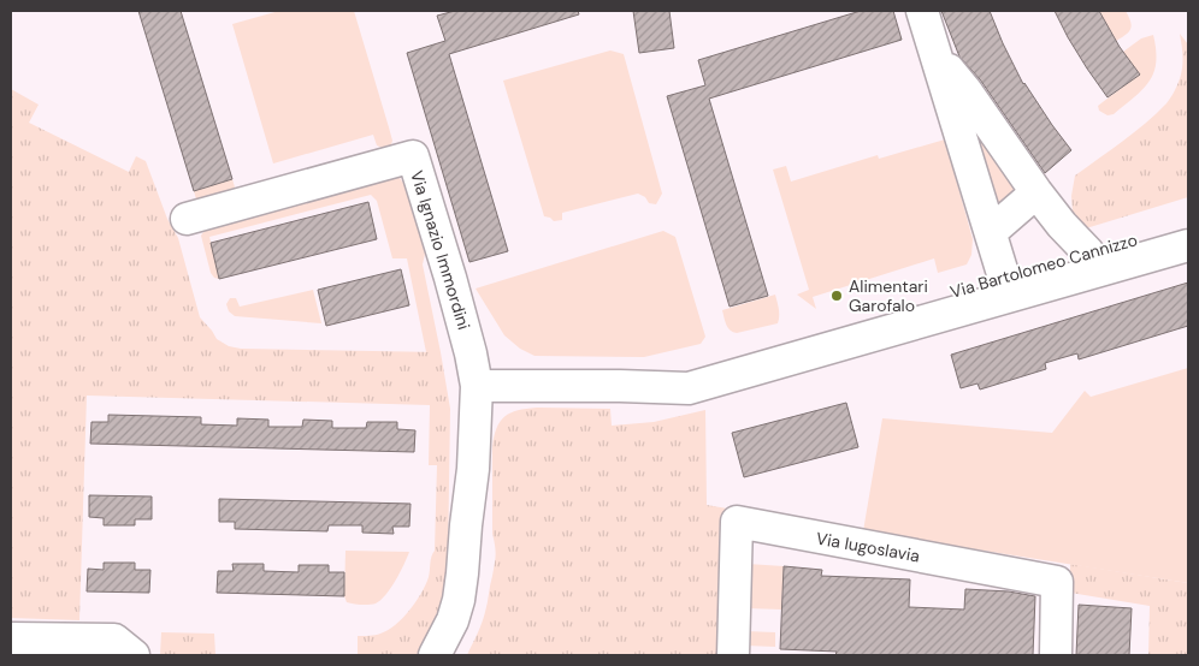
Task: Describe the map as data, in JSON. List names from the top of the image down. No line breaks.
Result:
{"streets":{"street":["Via Ignazio Immordini","Via Bartolomeo Cannizzo","Via Iugoslavia"]},"crossings":[["Via Ignazio Immordini","Via Bartolomeo Cannizzo"]],"places":["Alimentari Garofalo"]}
